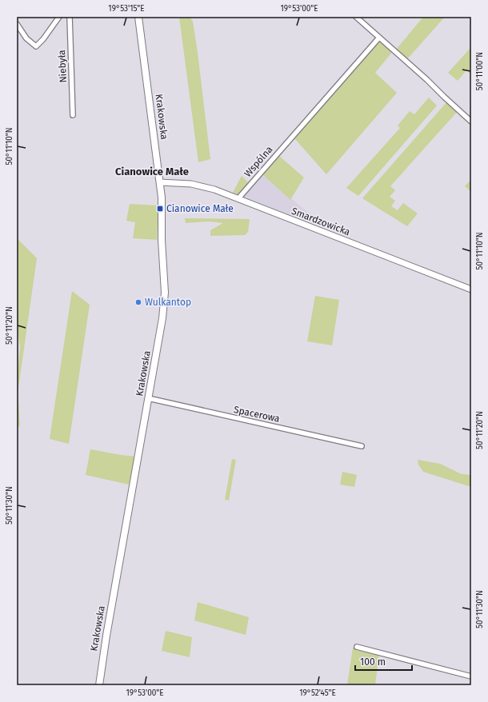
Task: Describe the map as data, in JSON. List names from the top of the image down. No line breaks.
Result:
{"streets":{"main road":["Krakowska"],"street":["Niebyła","Wspólna","Smardzowicka","Spacerowa"]},"crossings":[["Krakowska","Smardzowicka"],["Krakowska","Spacerowa"],["Wspólna","Smardzowicka"]],"districts":["Cianowice Małe"],"places":{"transit":["Cianowice Małe"],"other":["Wulkantop"]},"scale_bar":"100 m","coordinates":["19°53'15\"E","19°53'00\"E","50°11'00\"N","50°11'10\"N","50°11'20\"N","50°11'30\"N","19°52'45\"E"]}
